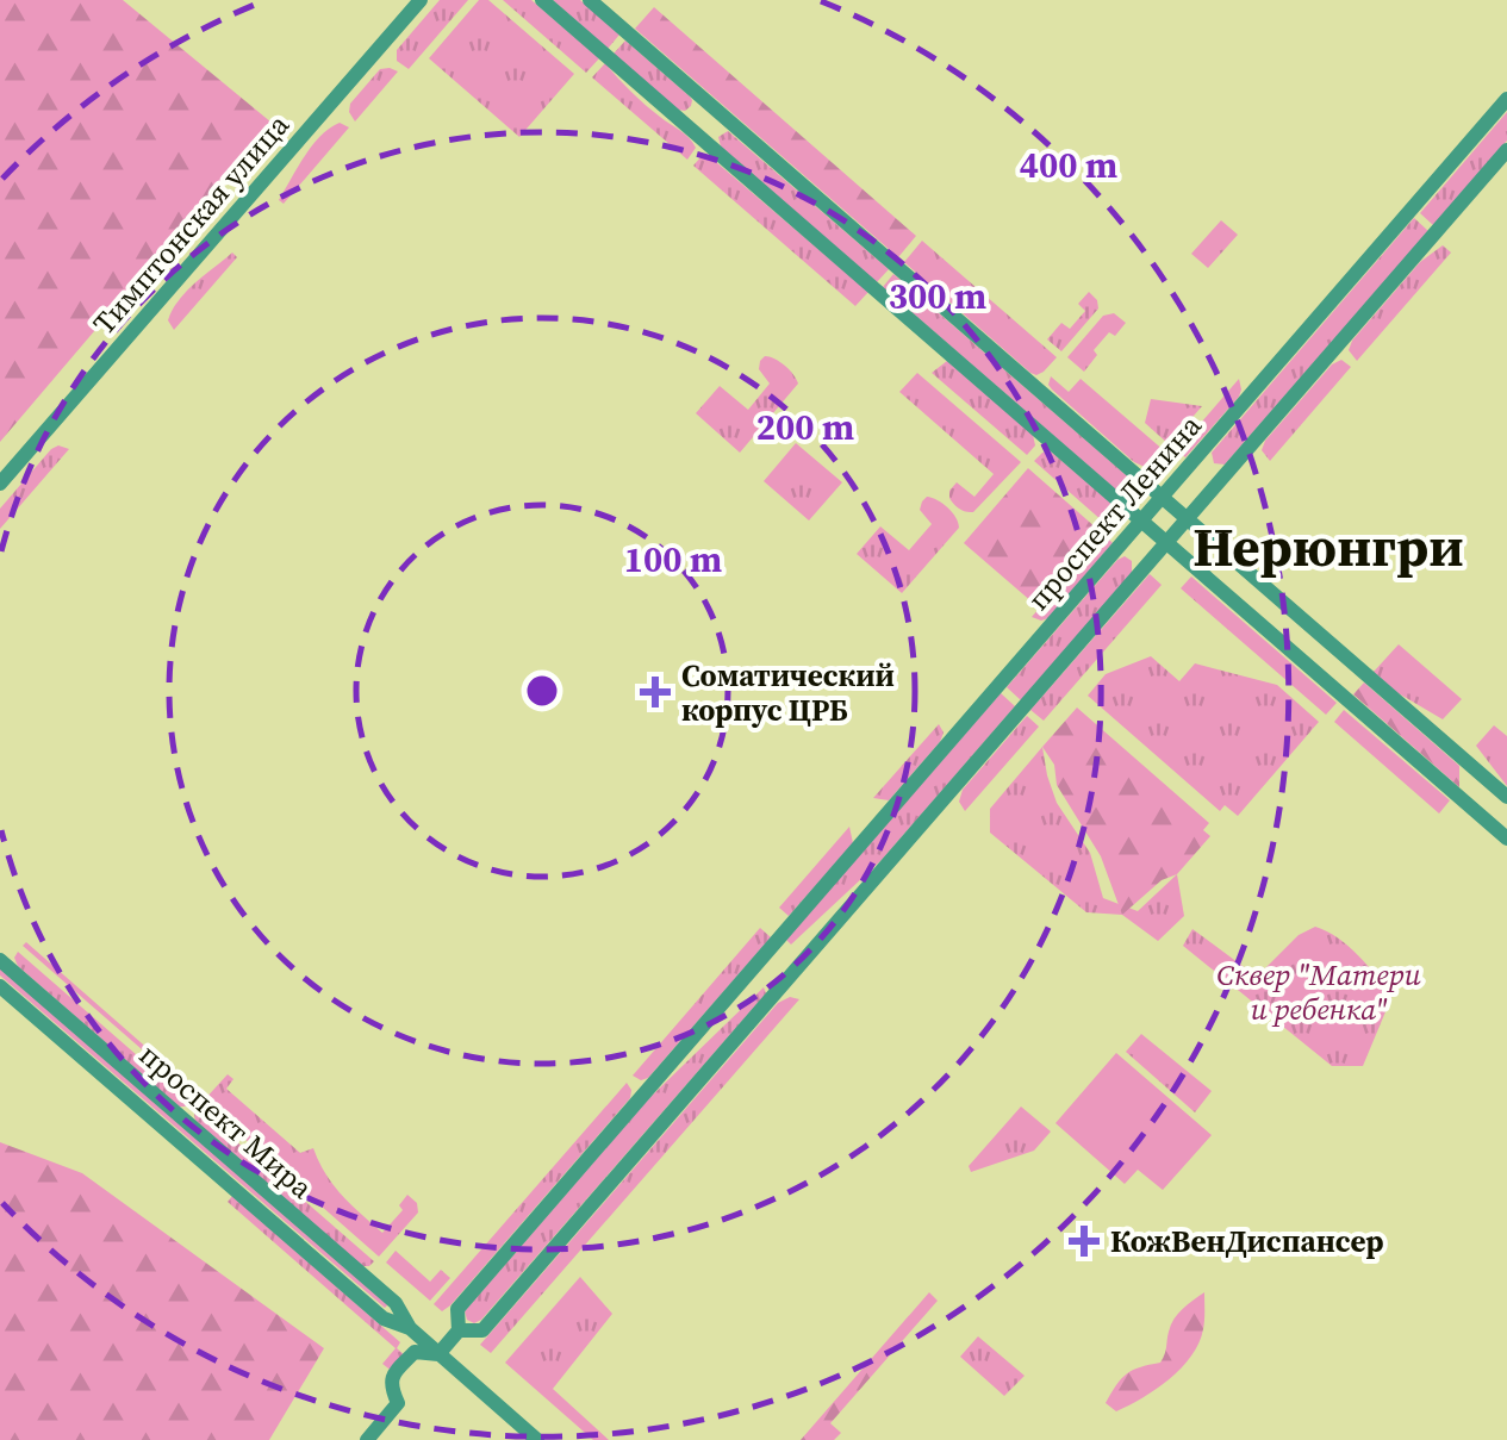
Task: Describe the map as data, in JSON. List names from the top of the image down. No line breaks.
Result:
{"streets":{"street":["Тимптонская улица","проспект Ленина","проспект Мира"]},"crossings":[["проспект Ленина","проспект Мира"]],"districts":["Нерюнгри"],"parks":["Сквер \"Матери и ребенка\""],"places":{"health":["Соматический корпус ЦРБ","КожВенДиспансер"]},"rings":["400 m","300 m","200 m","100 m"]}
